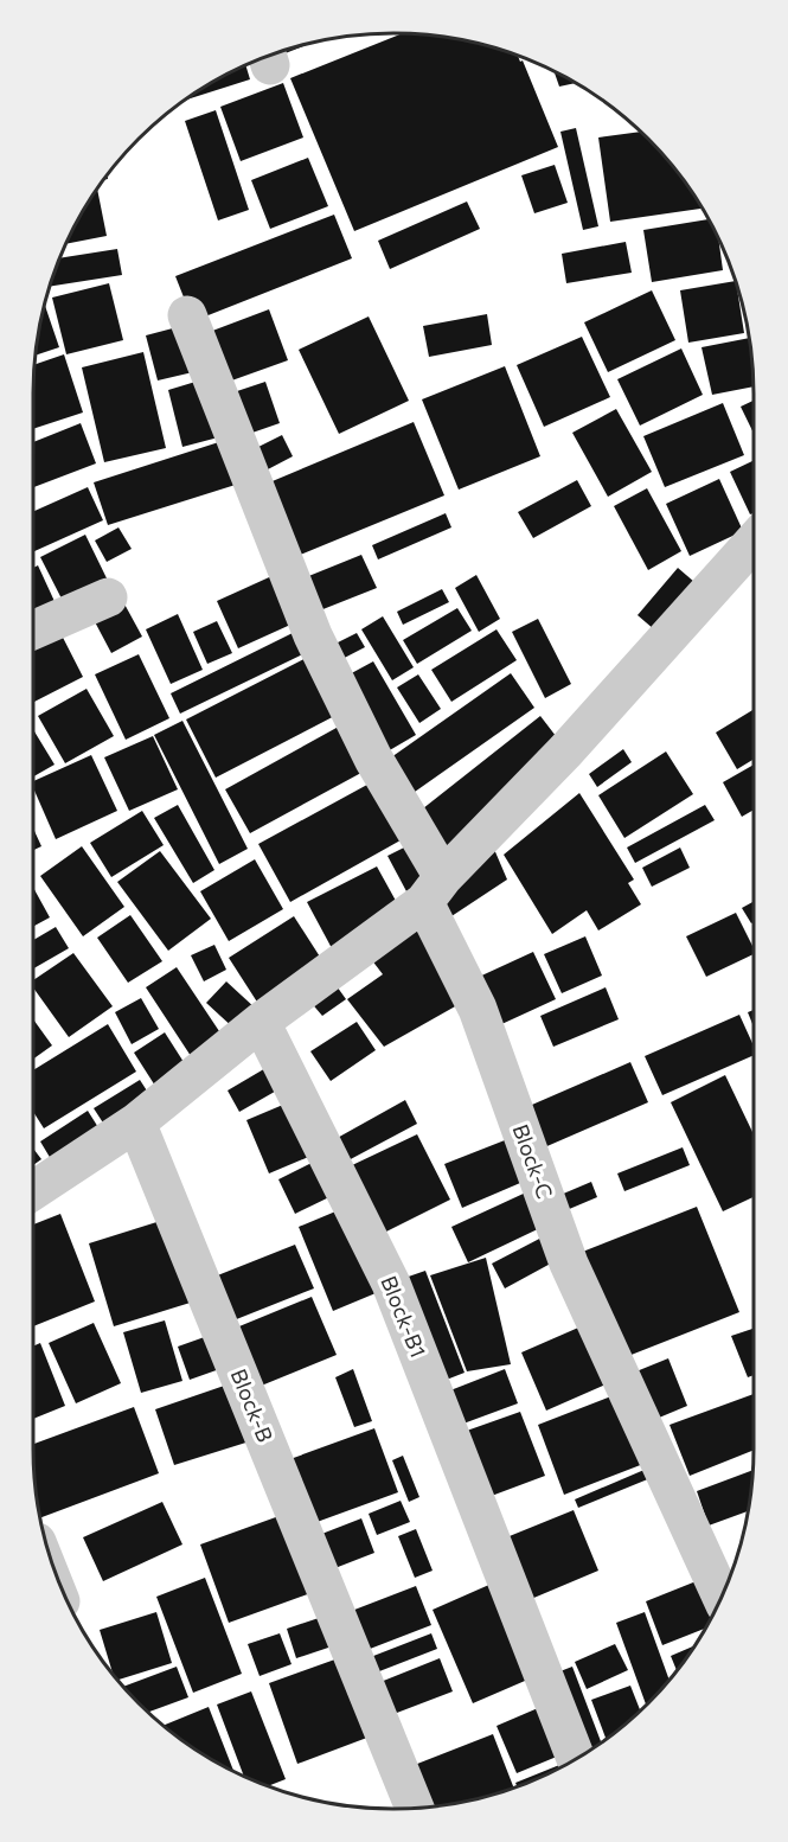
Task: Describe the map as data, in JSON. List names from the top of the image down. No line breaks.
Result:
{"streets":{"street":["Block-C","Block-B1","Block-B"]}}
